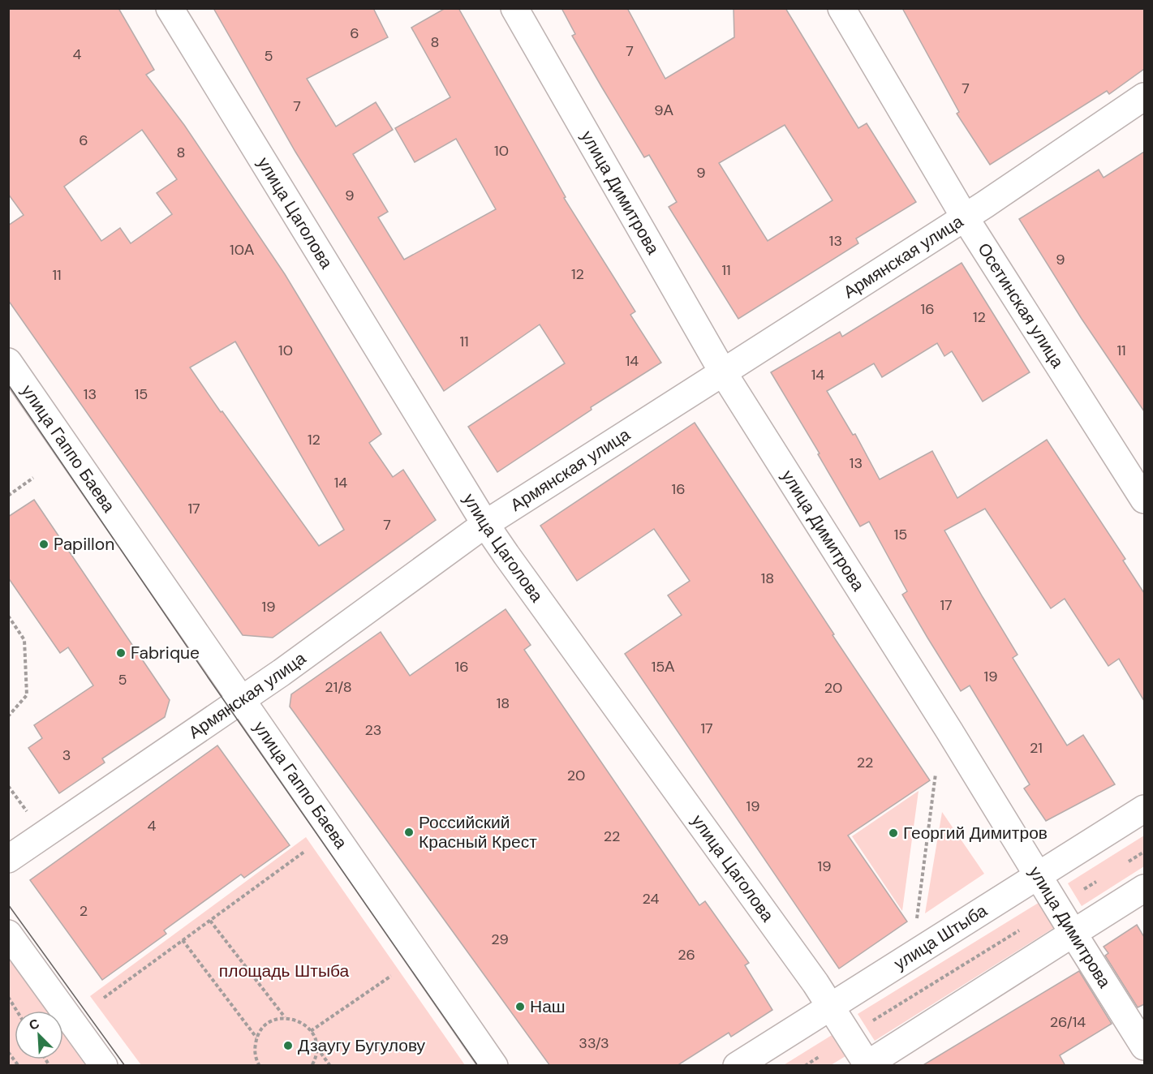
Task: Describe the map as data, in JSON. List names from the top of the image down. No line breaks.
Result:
{"streets":{"street":["улица Димитрова","улица Цаголова","Армянская улица","Осетинская улица","улица Гаппо Баева","улица Штыба"]},"crossings":[["улица Димитрова","Армянская улица"],["улица Димитрова","улица Штыба"],["улица Цаголова","Армянская улица"],["улица Цаголова","улица Штыба"],["Армянская улица","Осетинская улица"],["Армянская улица","улица Гаппо Баева"]],"parks":["площадь Штыба"],"places":["Papillon","Fabrique","Российский Красный Крест","Георгий Димитров","Наш","Дзаугу Бугулову"],"house_numbers":["6","8","7","4","5","7","7","9А","6","10","8","9","9","13","10А","9","11","12","11","16","12","11","10","11","14","14","13","15","12","13","14","16","17","7","15","18","17","19","16","15А","19","5","21/8","20","18","17","23","21","3","22","20","19","4","22","19","24","2","29","26","26/14","33/3"],"north":"top left"}
